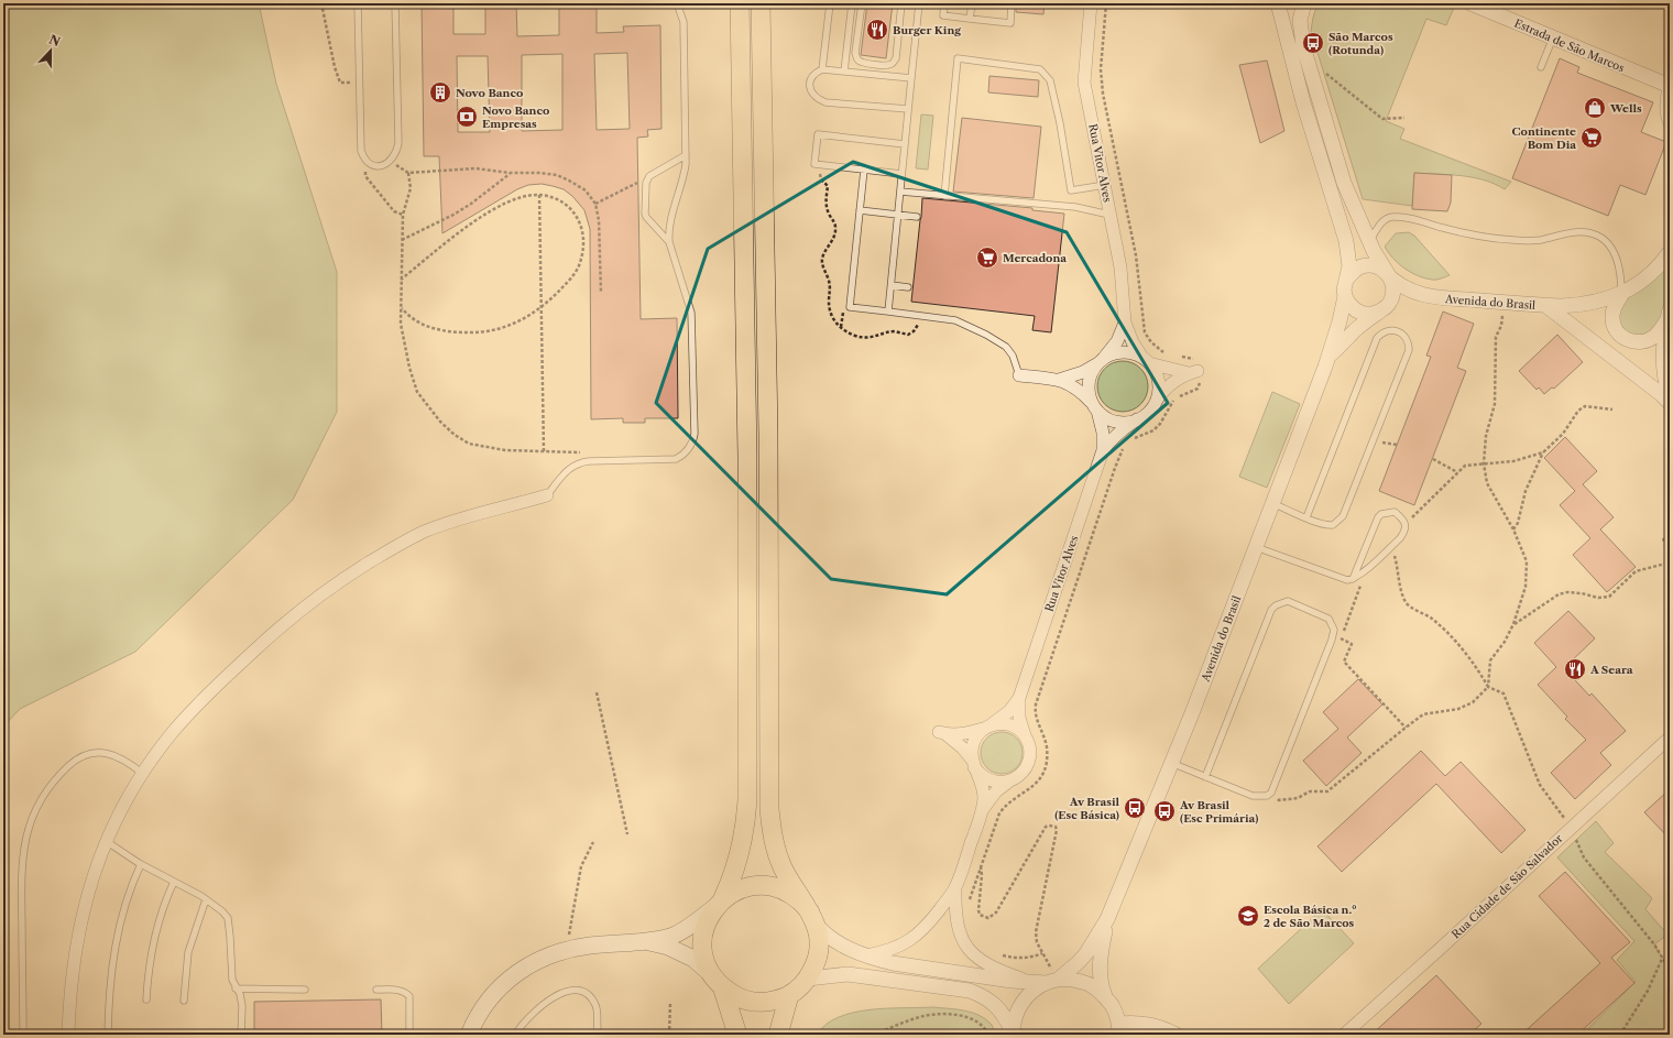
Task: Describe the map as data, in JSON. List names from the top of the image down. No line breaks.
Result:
{"streets":{"street":["Estrada de São Marcos","Rua Vitor Alves","Avenida do Brasil","Rua Cidade de São Salvador"]},"crossings":[["Rua Vitor Alves","Avenida do Brasil"]],"places":{"restaurant":["Burger King","A Seara"],"bus stop":["São Marcos (Rotunda)","Av Brasil (Esc Básica)","Av Brasil (Esc Primária)"],"building":["Novo Banco"],"shop":["Wells"],"bank":["Novo Banco Empresas"],"supermarket":["Continente Bom Dia","Mercadona"],"school or university":["Escola Básica n.º 2 de São Marcos"]},"north":"top"}
